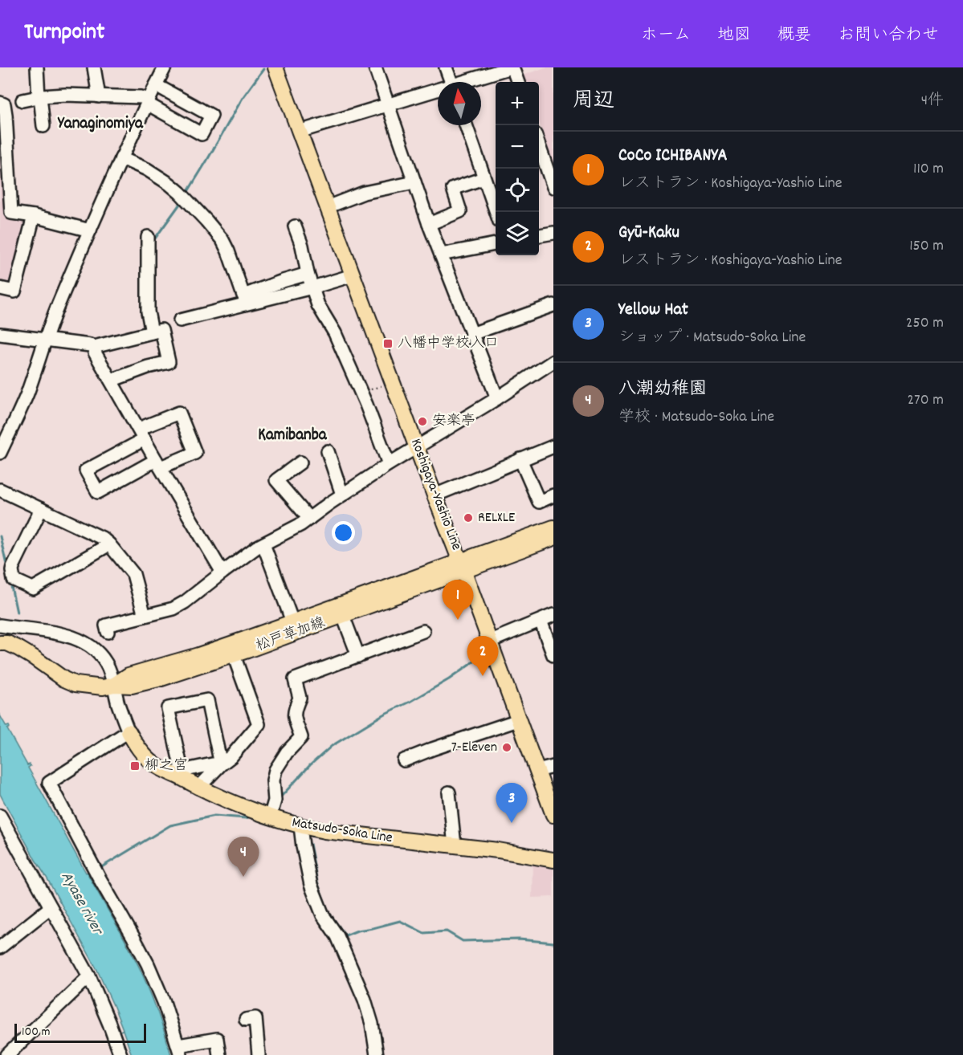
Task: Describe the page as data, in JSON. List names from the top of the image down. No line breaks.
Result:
{"streets":{"main road":["Koshigaya-Yashio Line","松戸草加線","Matsudo-Soka Line"]},"crossings":[["Koshigaya-Yashio Line","松戸草加線"]],"districts":["Yanaginomiya","Kamibanba"],"water":["Ayase river"],"places":{"transit":["八幡中学校入口","柳之宮"],"other":["安楽亭","RELXLE","7-Eleven"]},"scale_bar":"100 m","north":"top","page":{"header":"Turnpoint","nav":["ホーム","地図","概要","お問い合わせ"],"heading":["周辺","4件"],"map_buttons":["+","−"],"list":[{"mark":"1","name":"CoCo ICHIBANYA","note":"レストラン · Koshigaya-Yashio Line","value":"110 m"},{"mark":"2","name":"Gyū-Kaku","note":"レストラン · Koshigaya-Yashio Line","value":"150 m"},{"mark":"3","name":"Yellow Hat","note":"ショップ · Matsudo-Soka Line","value":"250 m"},{"mark":"4","name":"八潮幼稚園","note":"学校 · Matsudo-Soka Line","value":"270 m"}],"pins":["1","2","3","4"],"scale":"100 m"}}
